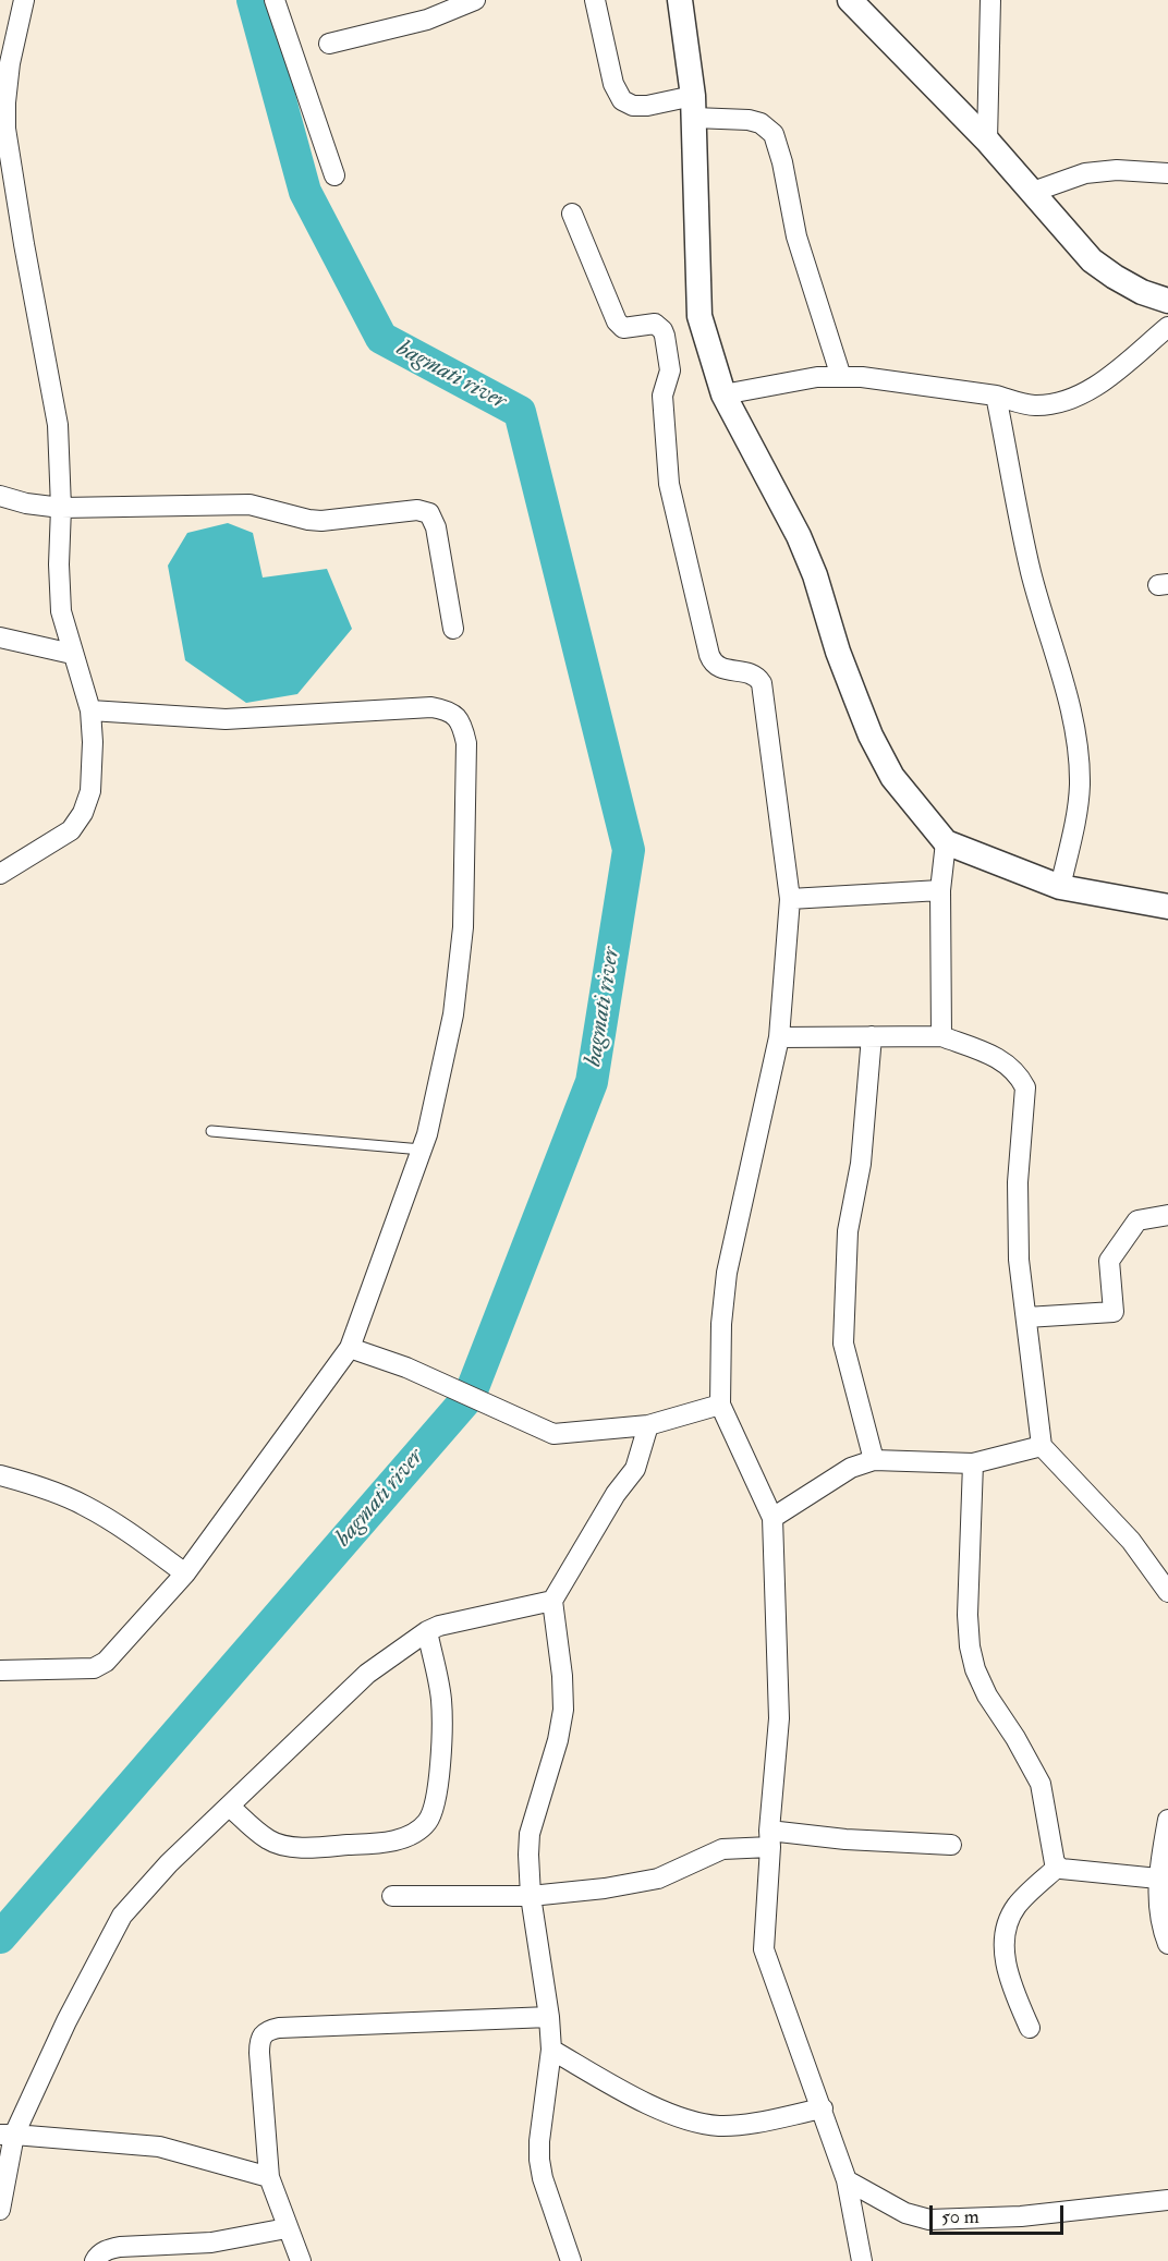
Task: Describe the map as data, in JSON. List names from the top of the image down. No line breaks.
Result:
{"water":["bagmati river"],"scale_bar":"50 m"}
